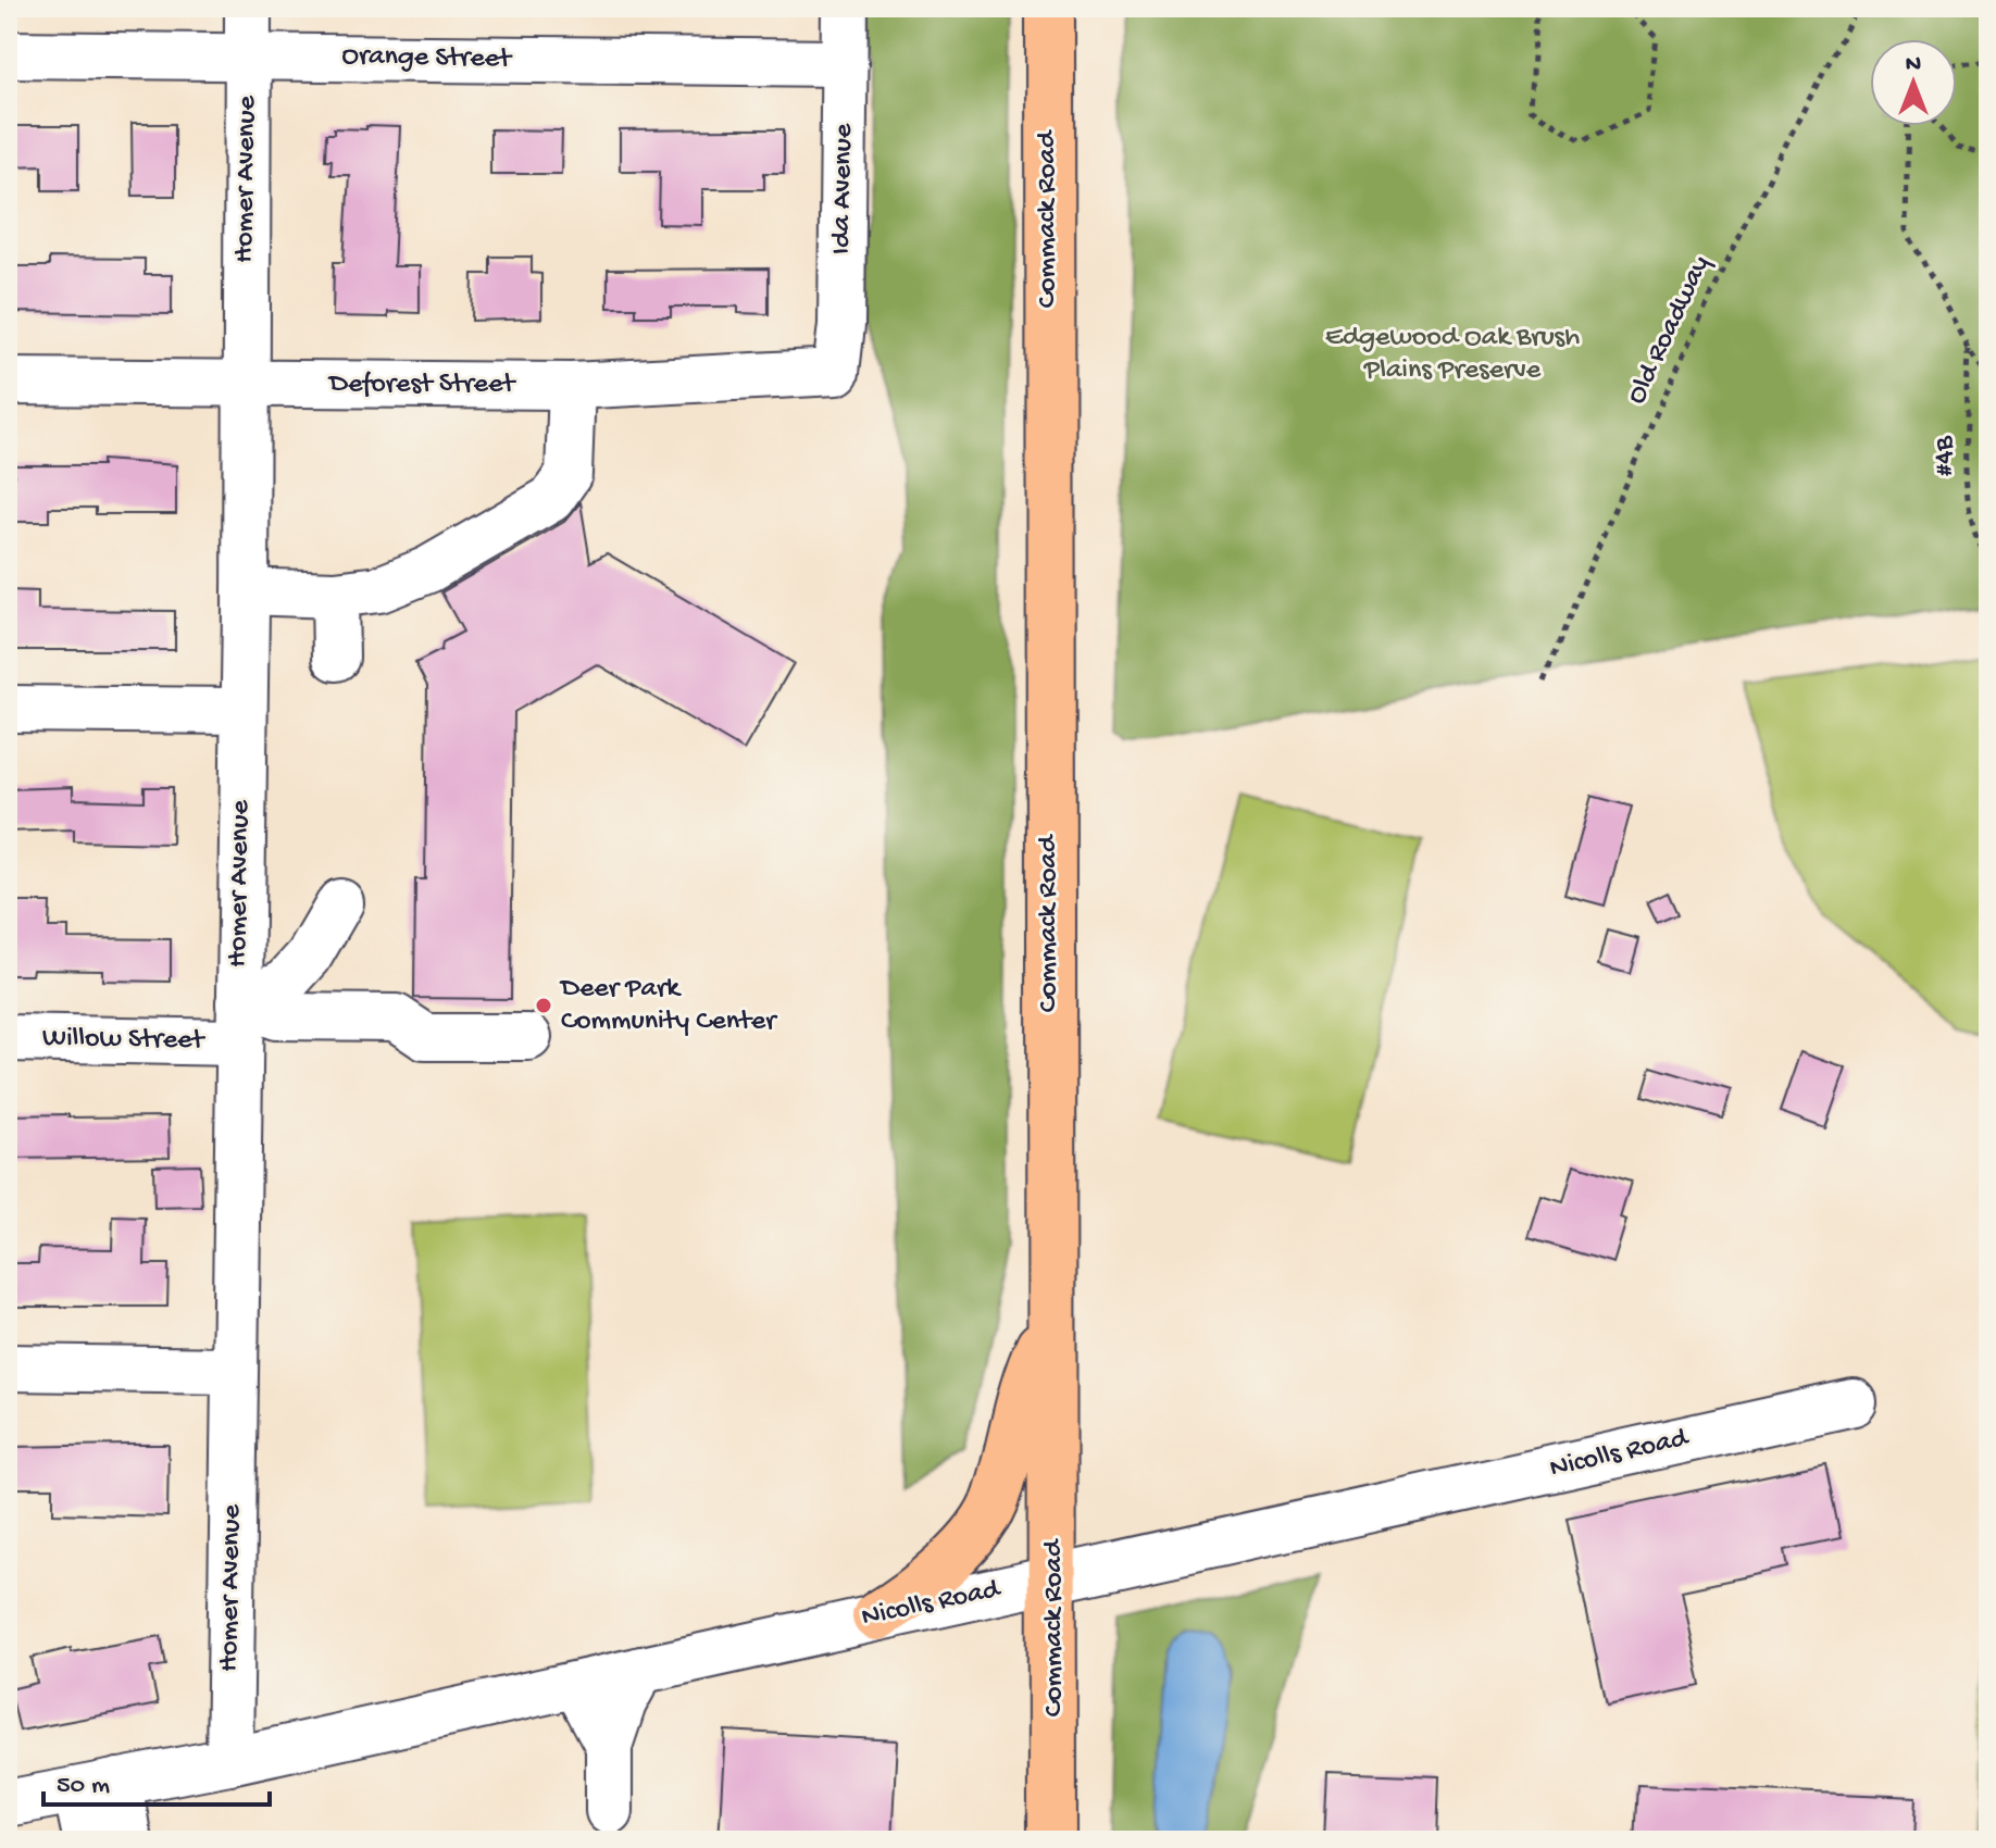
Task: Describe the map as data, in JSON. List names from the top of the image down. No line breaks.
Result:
{"streets":{"main road":["Commack Road"],"street":["Orange Street","Homer Avenue","Ida Avenue","Deforest Street","Willow Street","Nicolls Road"],"path":["Old Roadway","#4B"]},"crossings":[["Orange Street","Homer Avenue"],["Orange Street","Ida Avenue"],["Homer Avenue","Deforest Street"],["Homer Avenue","Willow Street"],["Homer Avenue","Nicolls Road"],["Ida Avenue","Deforest Street"],["Commack Road","Nicolls Road"]],"parks":["Edgewood Oak Brush Plains Preserve"],"places":["Deer Park Community Center"],"scale_bar":"50 m","north":"top"}
